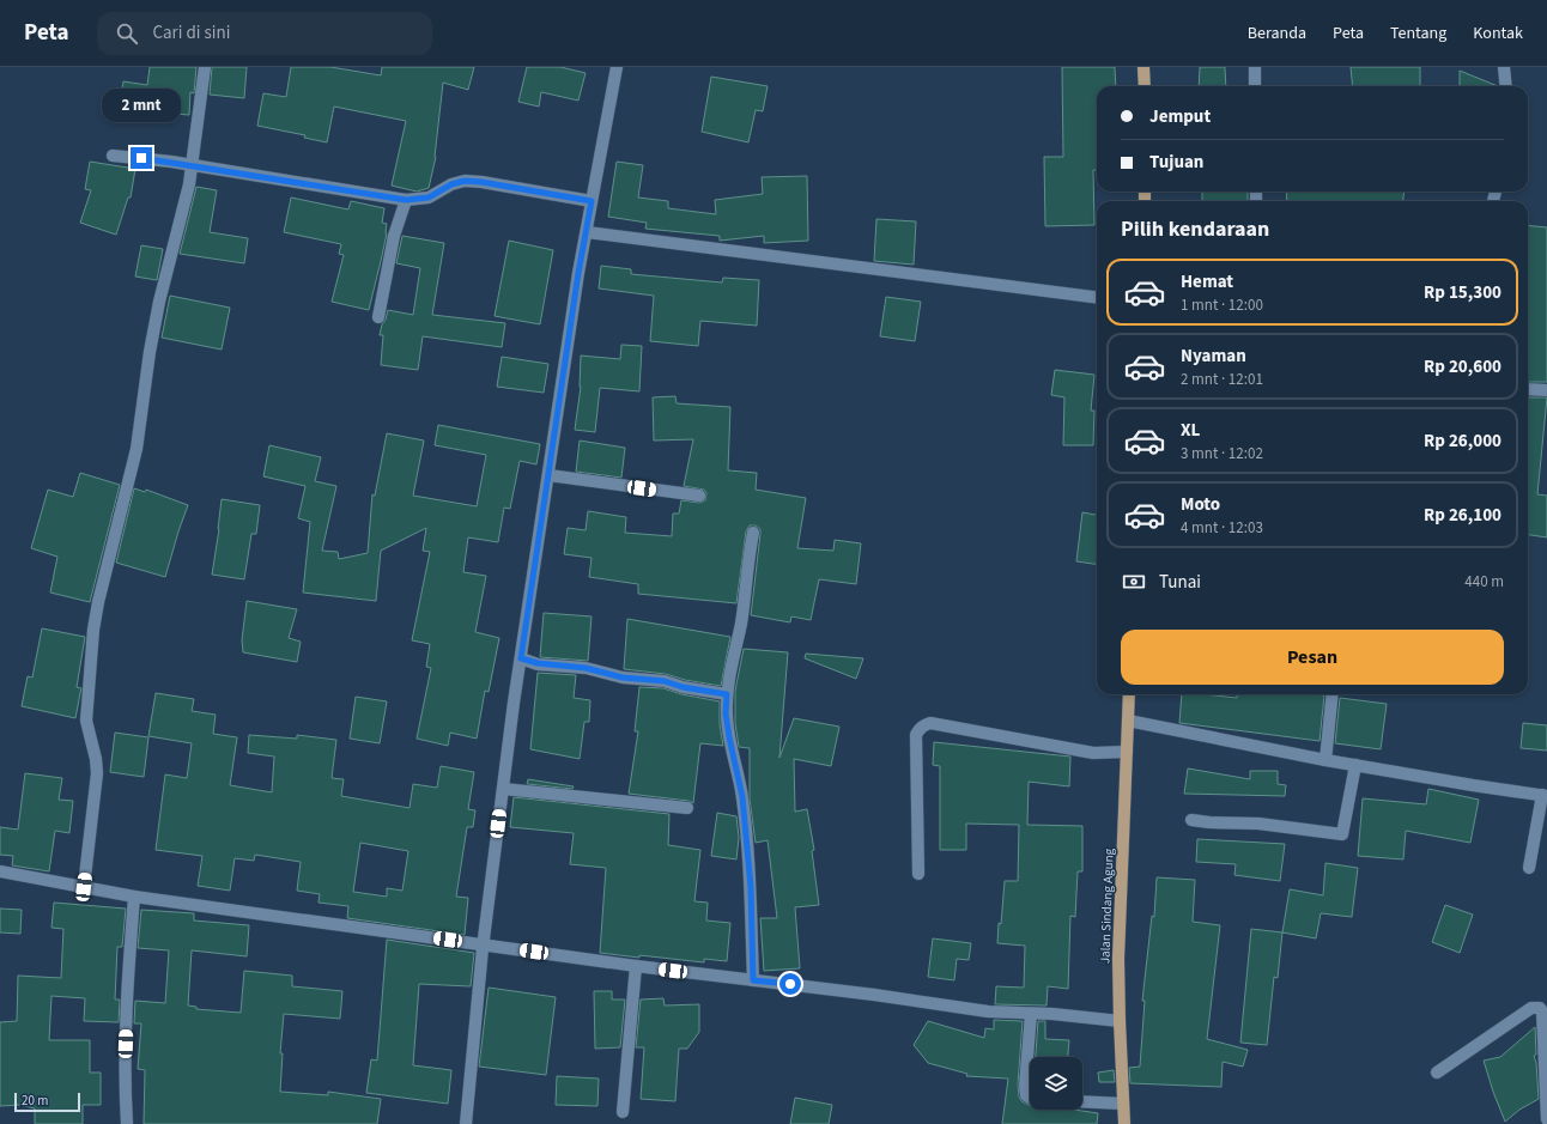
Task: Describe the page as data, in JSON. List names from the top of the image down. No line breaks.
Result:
{"streets":{"main road":["Jalan Sindang Agung"]},"scale_bar":"20 m","page":{"header":"Peta","search":"Cari di sini","nav":["Beranda","Peta","Tentang","Kontak"],"banner":["Jemput","Tujuan"],"bubble":"2 mnt","heading":"Pilih kendaraan","list":[{"name":"Hemat","note":"1 mnt · 12:00","value":"Rp 15,300"},{"name":"Nyaman","note":"2 mnt · 12:01","value":"Rp 20,600"},{"name":"XL","note":"3 mnt · 12:02","value":"Rp 26,000"},{"name":"Moto","note":"4 mnt · 12:03","value":"Rp 26,100"}],"pay":["Tunai","440 m"],"buttons":"Pesan","scale":"20 m"}}
